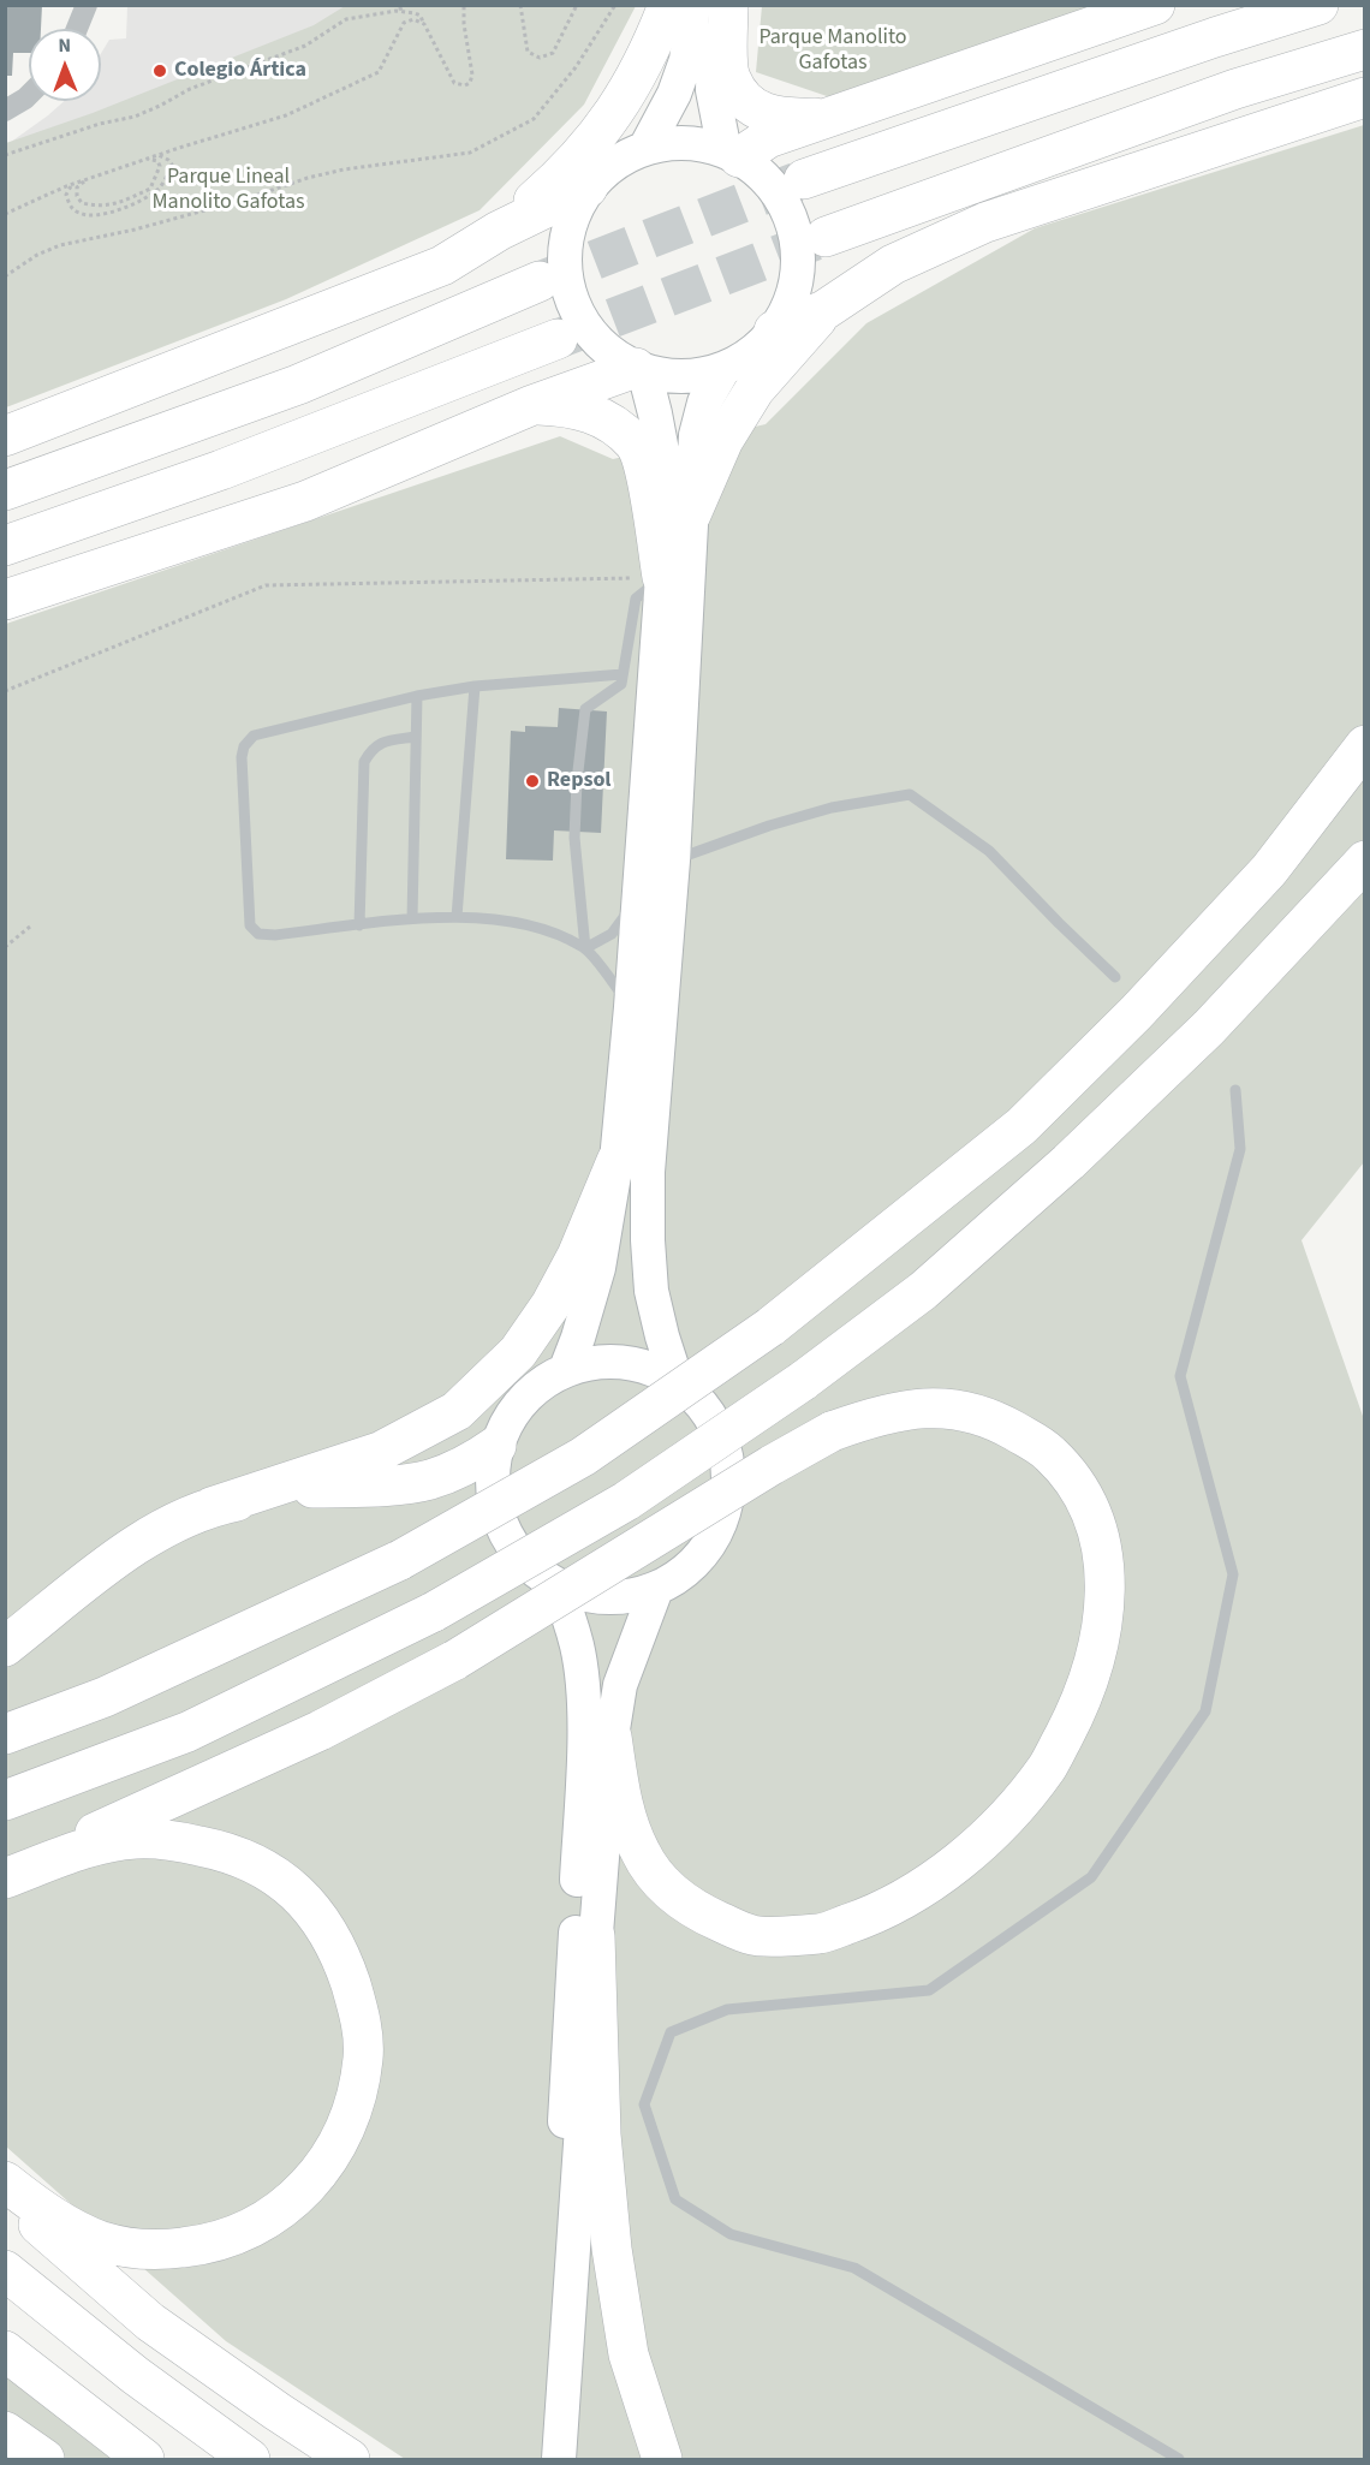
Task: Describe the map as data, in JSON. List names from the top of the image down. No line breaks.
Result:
{"parks":["Parque Manolito Gafotas","Parque Lineal Manolito Gafotas"],"places":["Colegio Ártica","Repsol"],"north":"top"}
